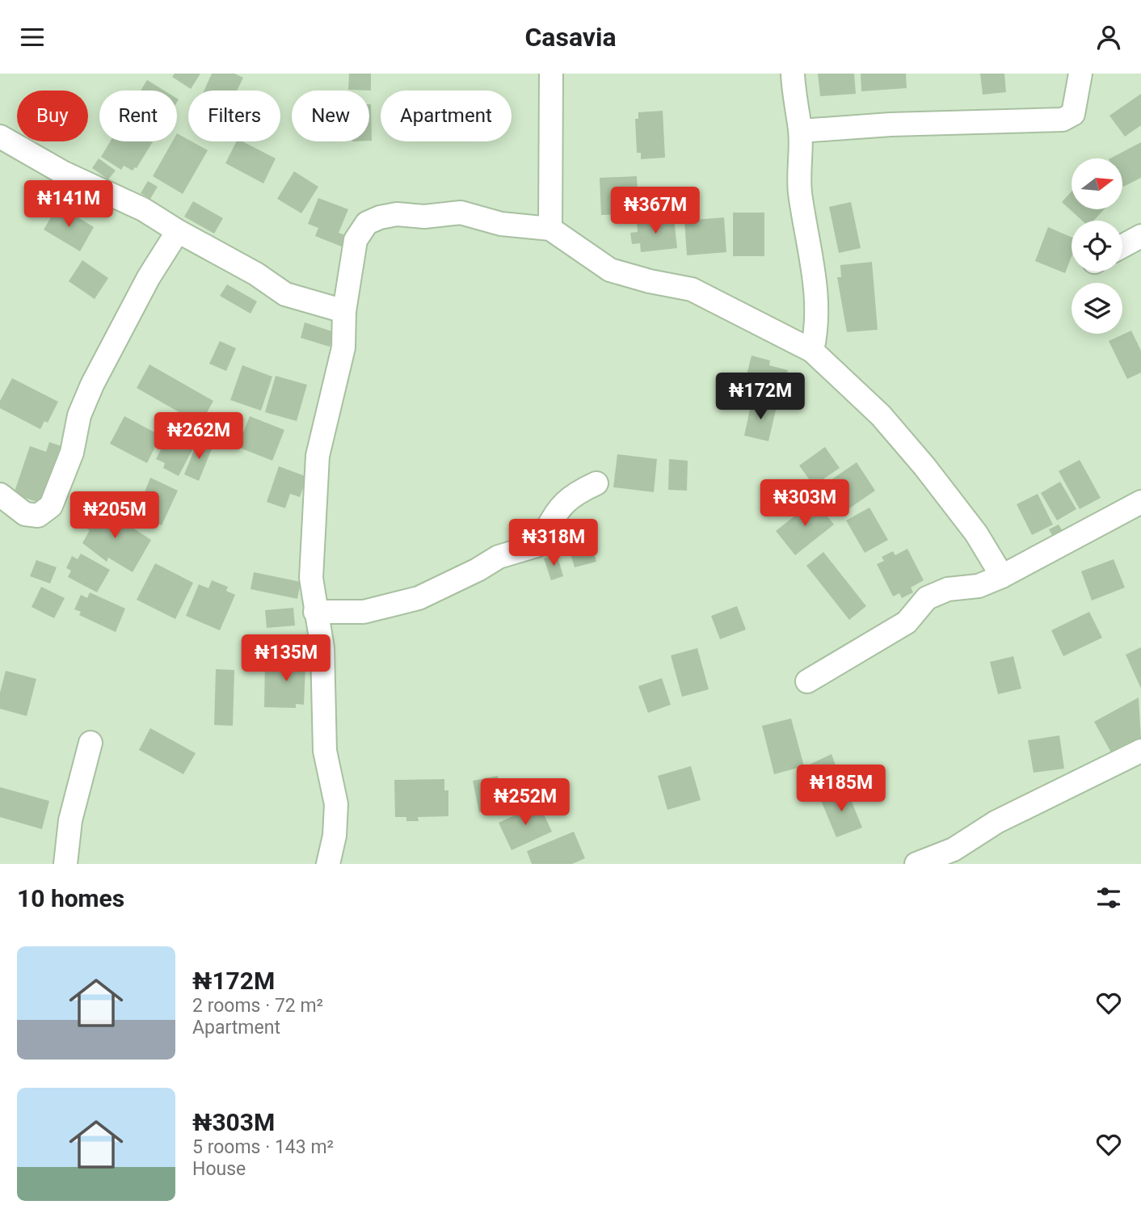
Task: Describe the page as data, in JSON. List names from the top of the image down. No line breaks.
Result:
{"north":"right","page":{"header":"Casavia","chip":["Buy","Rent","Filters","New","Apartment"],"price":["₦141M","₦367M","₦172M","₦262M","₦303M","₦205M","₦318M","₦135M","₦185M","₦252M"],"heading":"10 homes","list":[{"name":"₦172M","note":"2 rooms · 72 m² · Apartment"},{"name":"₦303M","note":"5 rooms · 143 m² · House"}]}}
